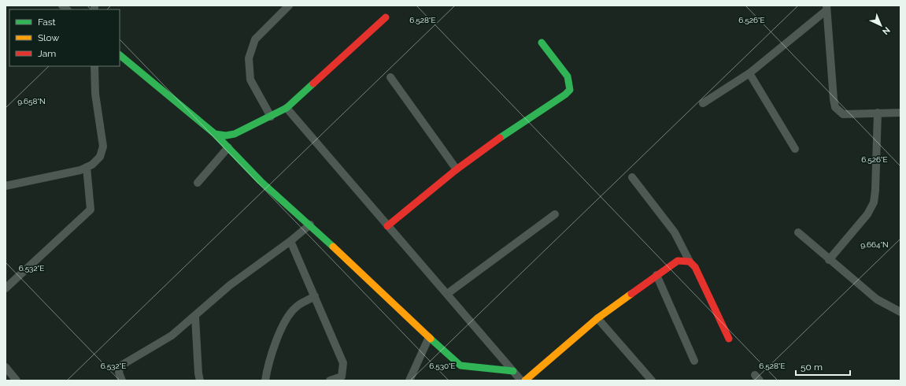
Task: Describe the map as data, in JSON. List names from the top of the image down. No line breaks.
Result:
{"legend":["Fast","Slow","Jam"],"scale_bar":"50 m","north":"bottom right","coordinates":["6.528°E","6.526°E","9.658°N","9.664°N","6.532°E","6.530°E"]}
